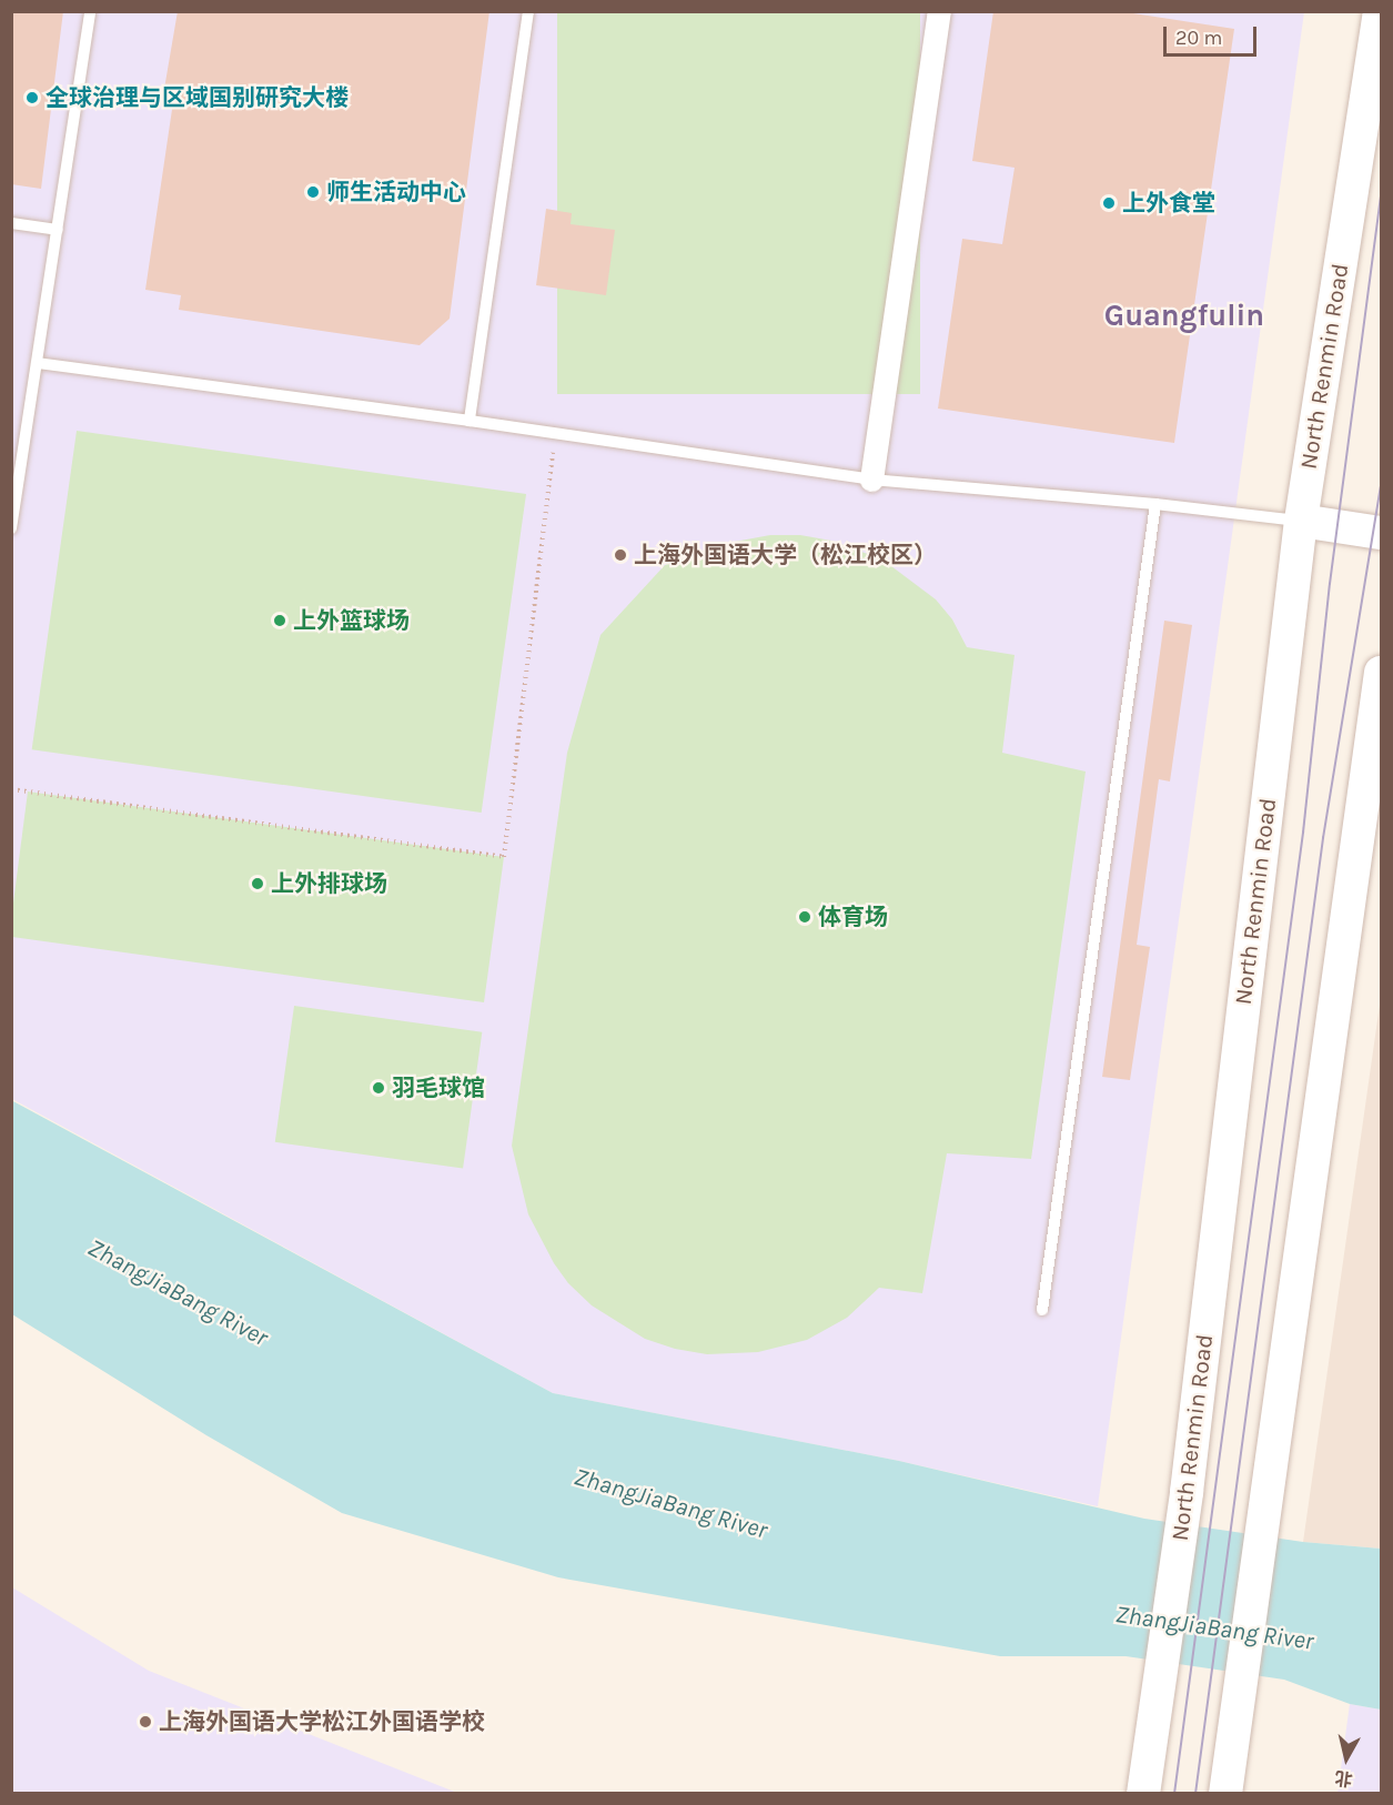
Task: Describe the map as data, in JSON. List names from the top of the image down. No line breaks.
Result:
{"streets":{"main road":["North Renmin Road"]},"districts":["Guangfulin"],"water":["ZhangJiaBang River"],"places":["全球治理与区域国别研究大楼","师生活动中心","上外食堂","上海外国语大学（松江校区）","上外篮球场","上外排球场","体育场","羽毛球馆","上海外国语大学松江外国语学校"],"scale_bar":"20 m","north":"bottom"}
